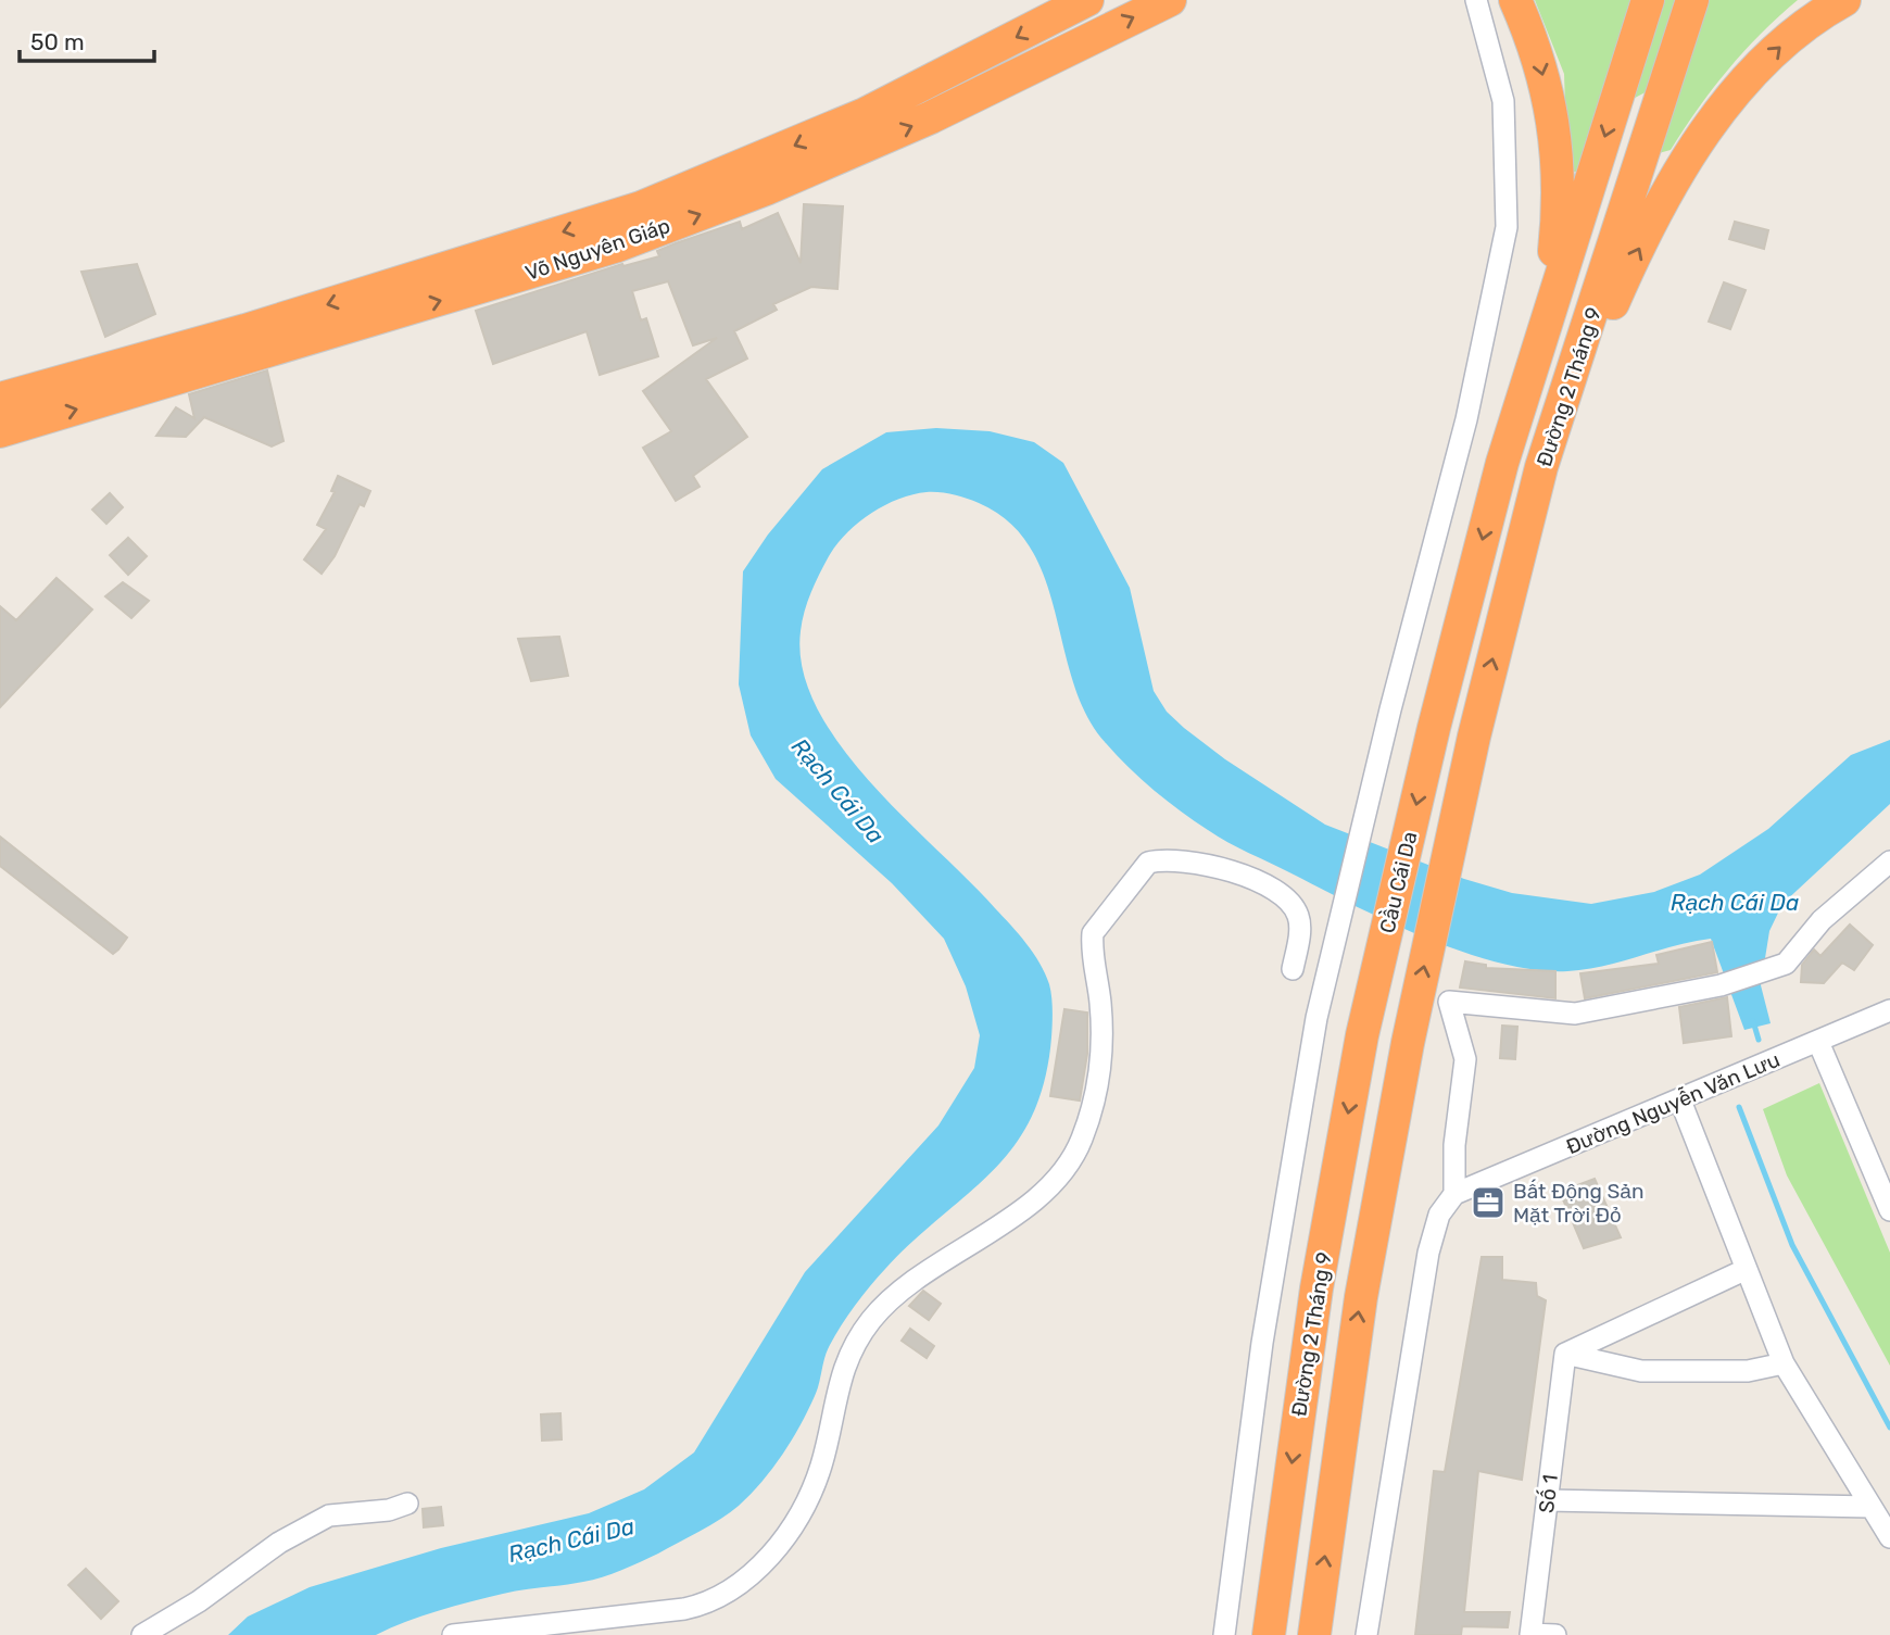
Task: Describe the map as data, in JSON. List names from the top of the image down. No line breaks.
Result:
{"streets":{"highway":["Võ Nguyên Giáp","Đường 2 Tháng 9","Cầu Cái Da"],"street":["Đường Nguyễn Văn Lưu","Số 1"]},"crossings":[["Đường 2 Tháng 9","Cầu Cái Da"]],"water":["Rạch Cái Da"],"places":{"office":["Bất Động Sản Mặt Trời Đỏ"]},"scale_bar":"50 m"}
